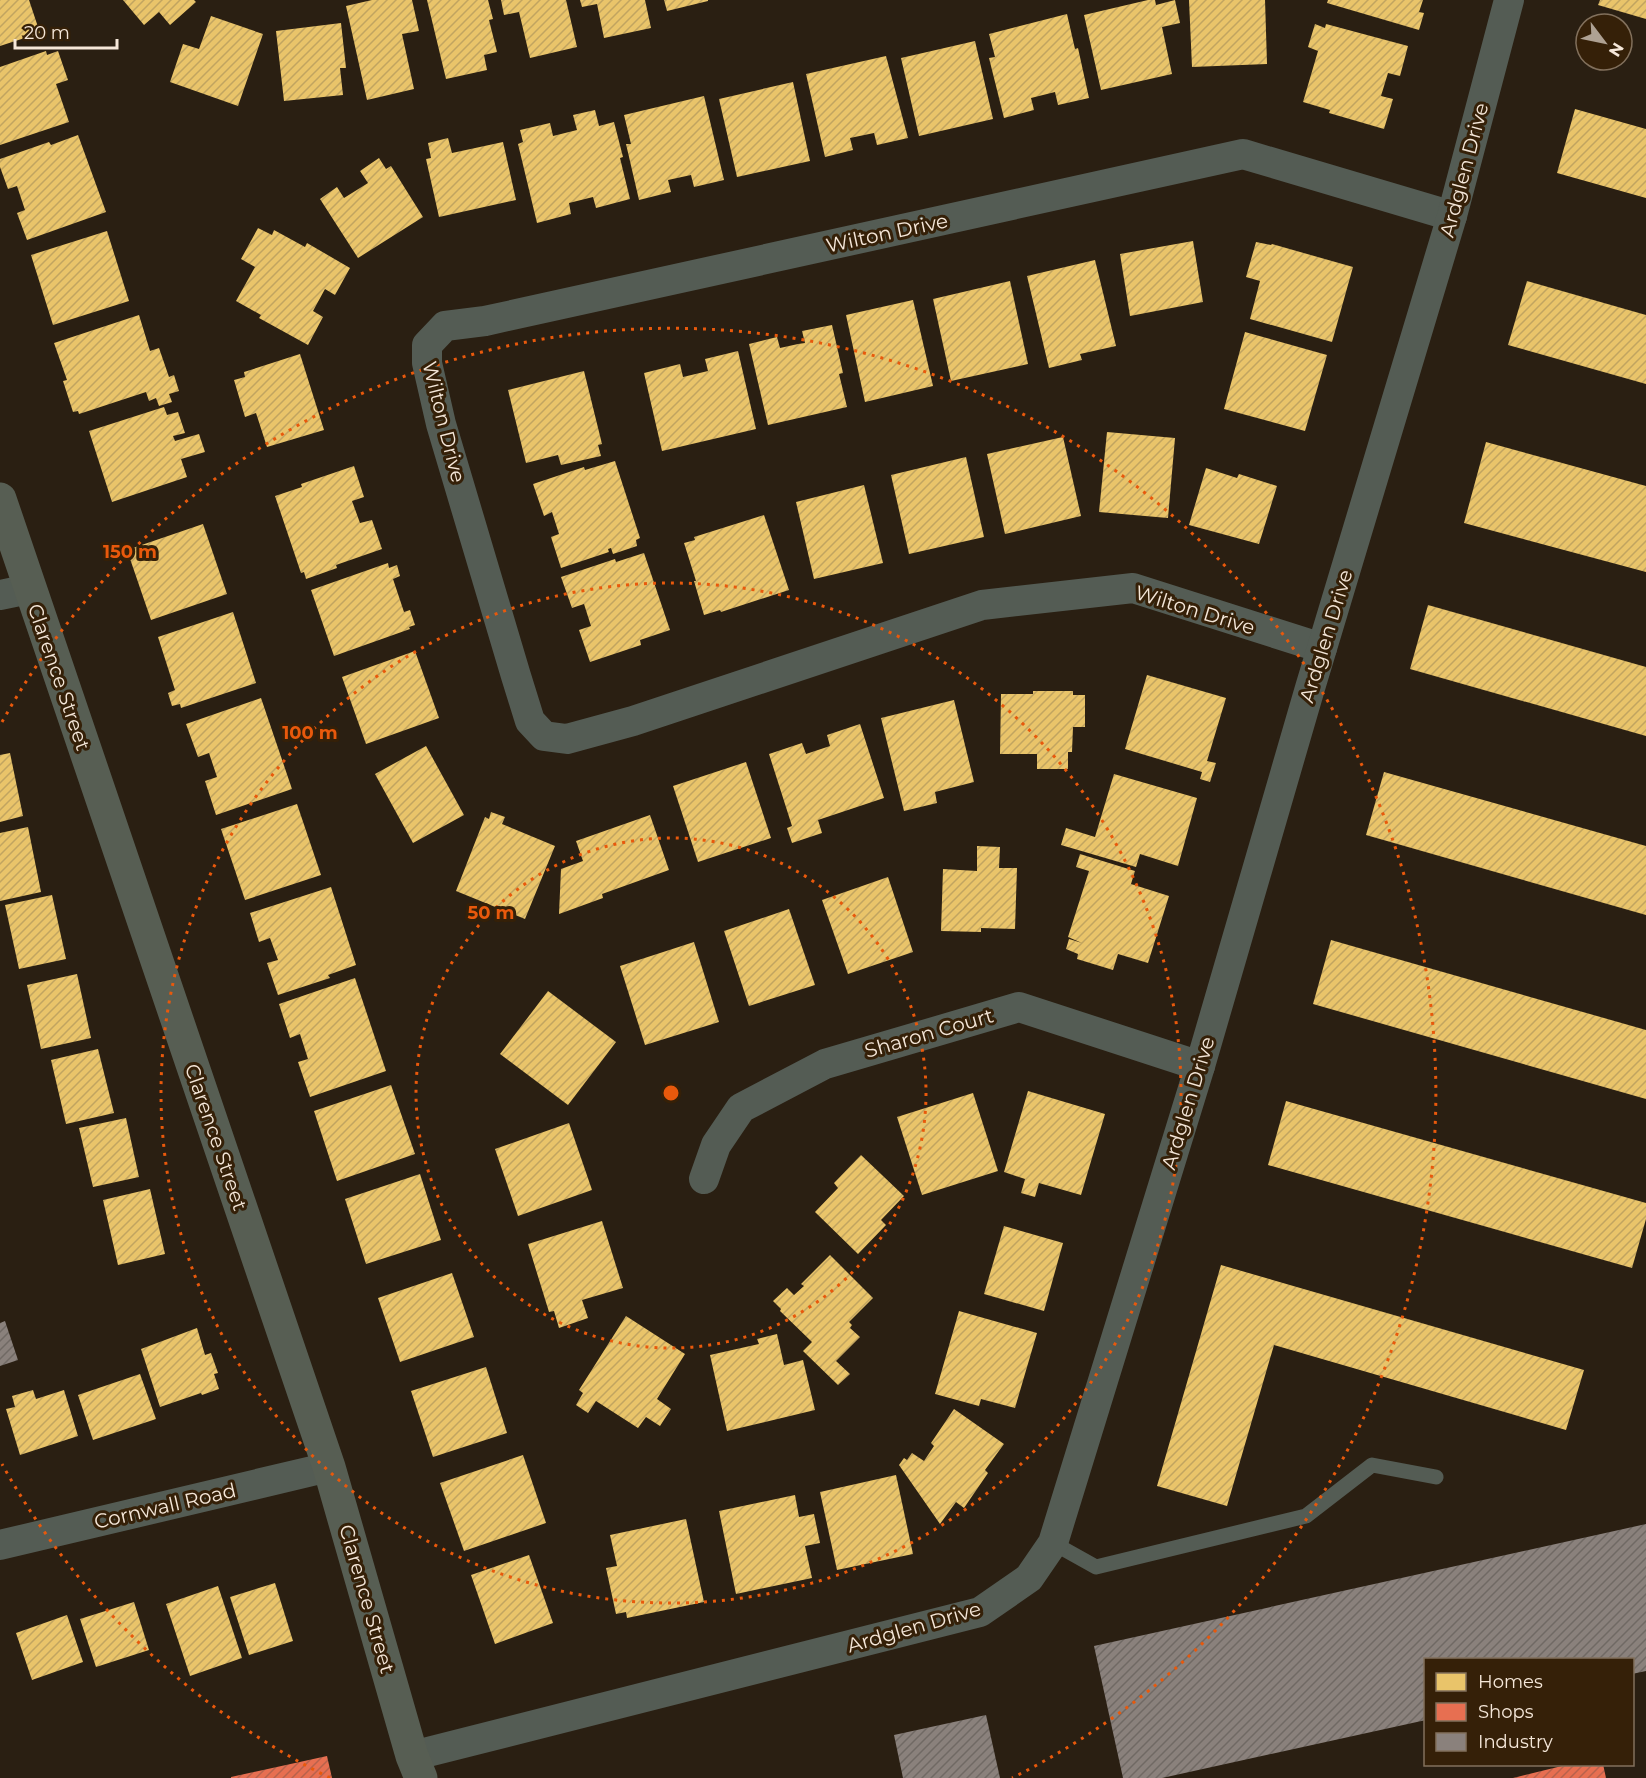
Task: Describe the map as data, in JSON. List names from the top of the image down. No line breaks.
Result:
{"streets":{"street":["Ardglen Drive","Wilton Drive","Clarence Street","Sharon Court","Cornwall Road"]},"crossings":[["Ardglen Drive","Wilton Drive"],["Ardglen Drive","Clarence Street"],["Ardglen Drive","Sharon Court"],["Clarence Street","Cornwall Road"]],"legend":["Homes","Shops","Industry"],"scale_bar":"20 m","north":"bottom right","rings":["150 m","100 m","50 m"]}
